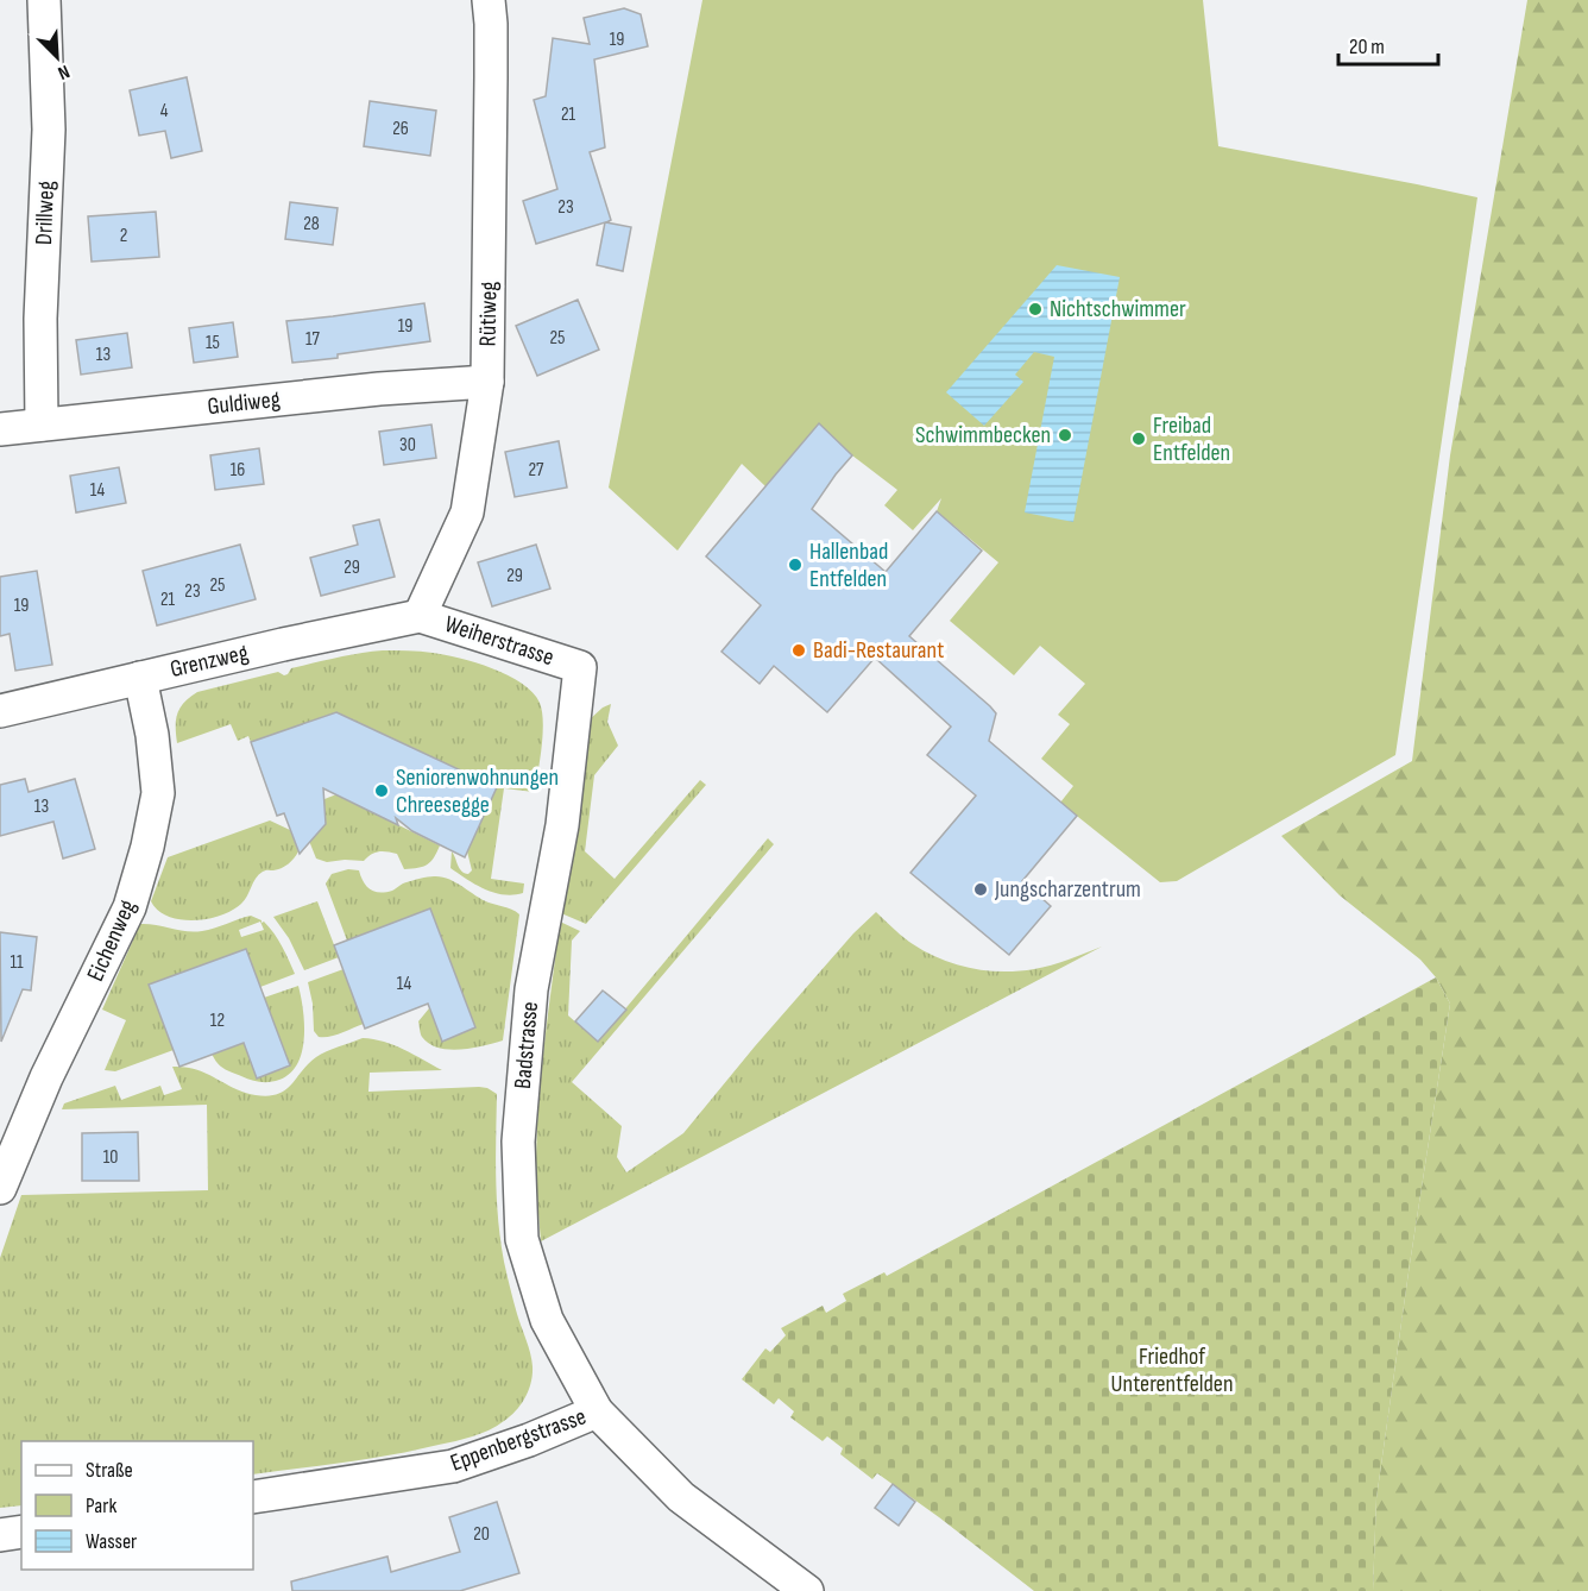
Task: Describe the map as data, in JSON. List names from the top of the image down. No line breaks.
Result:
{"streets":{"street":["Drillweg","Rütiweg","Guldiweg","Weiherstrasse","Grenzweg","Eichenweg","Badstrasse","Eppenbergstrasse"]},"crossings":[["Drillweg","Guldiweg"],["Rütiweg","Guldiweg"],["Rütiweg","Weiherstrasse"],["Rütiweg","Grenzweg"],["Weiherstrasse","Grenzweg"],["Weiherstrasse","Badstrasse"],["Grenzweg","Eichenweg"],["Badstrasse","Eppenbergstrasse"]],"parks":["Friedhof Unterentfelden"],"places":["Nichtschwimmer","Schwimmbecken","Freibad Entfelden","Hallenbad Entfelden","Badi-Restaurant","Seniorenwohnungen Chreesegge","Jungscharzentrum"],"house_numbers":["19","4","21","26","23","28","2","19","25","17","15","13","30","16","27","14","29","29","25","23","21","19","13","11","14","12","10","20"],"legend":["Straße","Park","Wasser"],"scale_bar":"20 m","north":"bottom right"}
